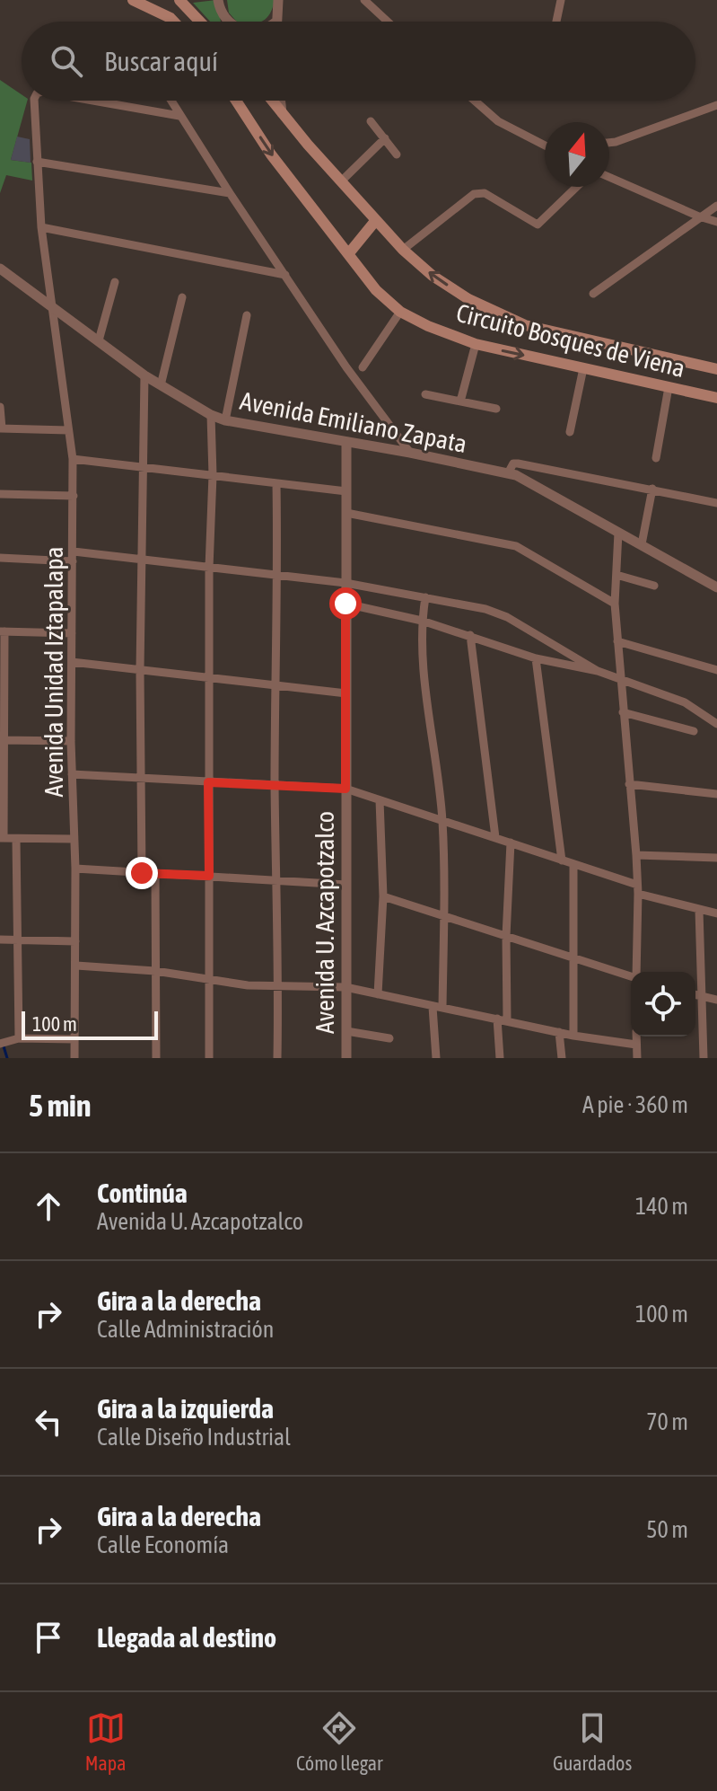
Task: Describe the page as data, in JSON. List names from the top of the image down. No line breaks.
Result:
{"streets":{"main road":["Circuito Bosques de Viena"],"street":["Avenida Emiliano Zapata","Avenida Unidad Iztapalapa","Avenida U. Azcapotzalco"]},"crossings":[["Avenida Emiliano Zapata","Avenida Unidad Iztapalapa"],["Avenida Emiliano Zapata","Avenida U. Azcapotzalco"]],"scale_bar":"100 m","north":"top","page":{"search":"Buscar aquí","scale":"100 m","heading":["5 min","A pie · 360 m"],"list":[["Continúa","Avenida U. Azcapotzalco","140 m"],["Gira a la derecha","Calle Administración","100 m"],["Gira a la izquierda","Calle Diseño Industrial","70 m"],["Gira a la derecha","Calle Economía","50 m"],"Llegada al destino"],"nav":["Mapa","Cómo llegar","Guardados"]}}
